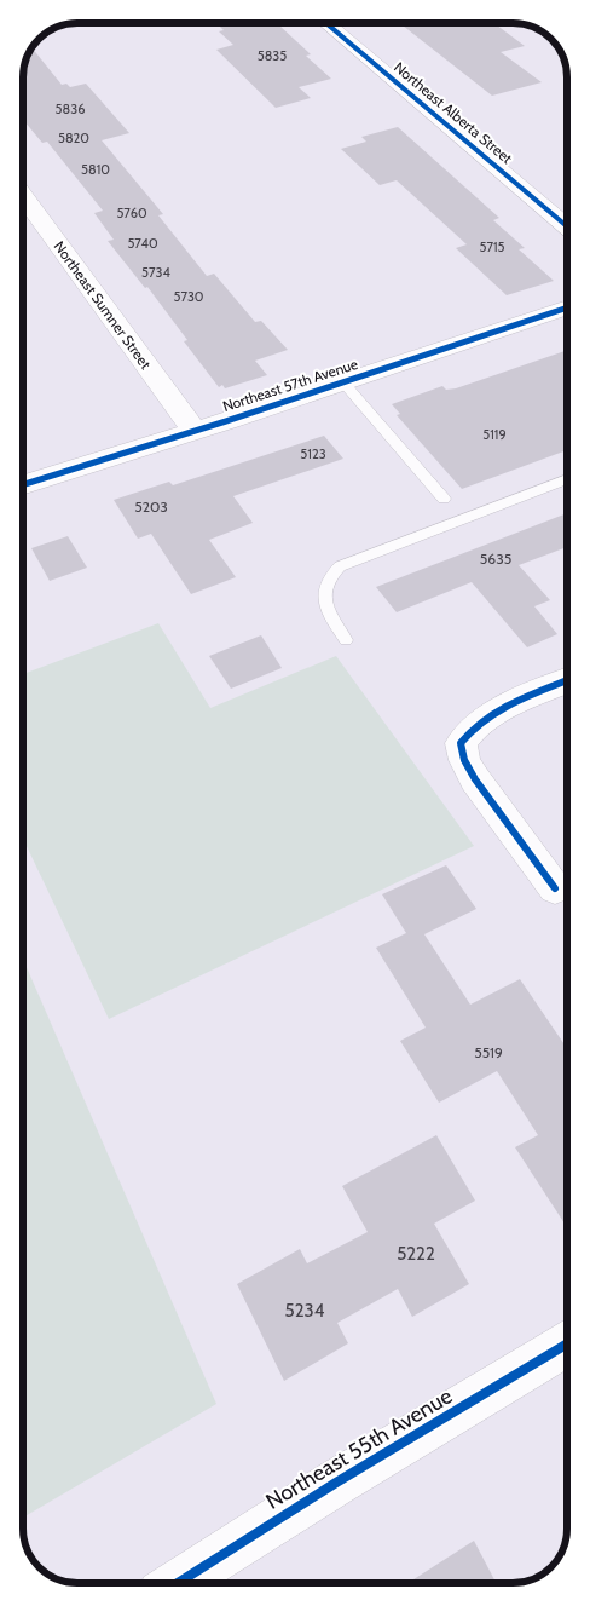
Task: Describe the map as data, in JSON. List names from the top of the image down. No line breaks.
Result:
{"streets":{"street":["Northeast Alberta Street","Northeast Sumner Street","Northeast 57th Avenue","Northeast 55th Avenue"]},"crossings":[["Northeast Sumner Street","Northeast 57th Avenue"]],"house_numbers":["5835","5836","5820","5810","5760","5740","5715","5734","5730","5119","5123","5203","5635","5519","5222","5234"]}
